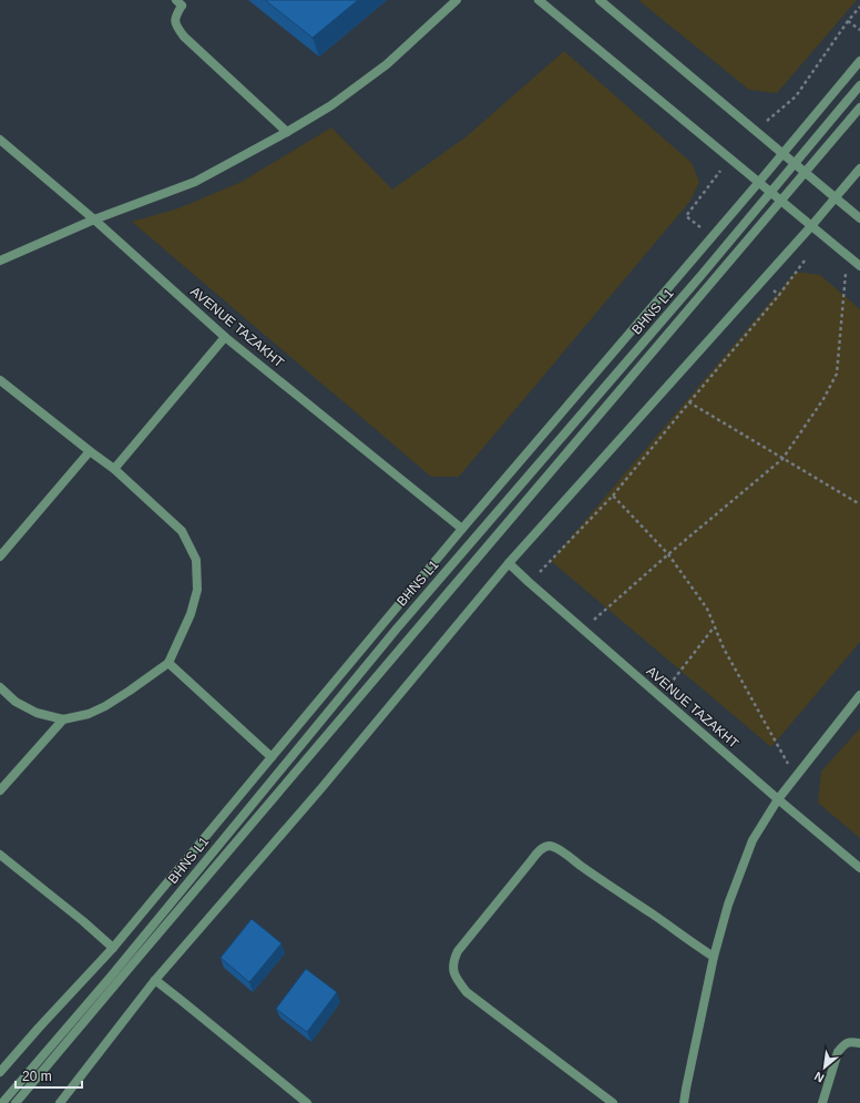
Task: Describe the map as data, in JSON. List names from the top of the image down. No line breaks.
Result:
{"streets":{"street":["BHNS L1","AVENUE TAZAKHT"]},"scale_bar":"20 m","north":"bottom left"}
